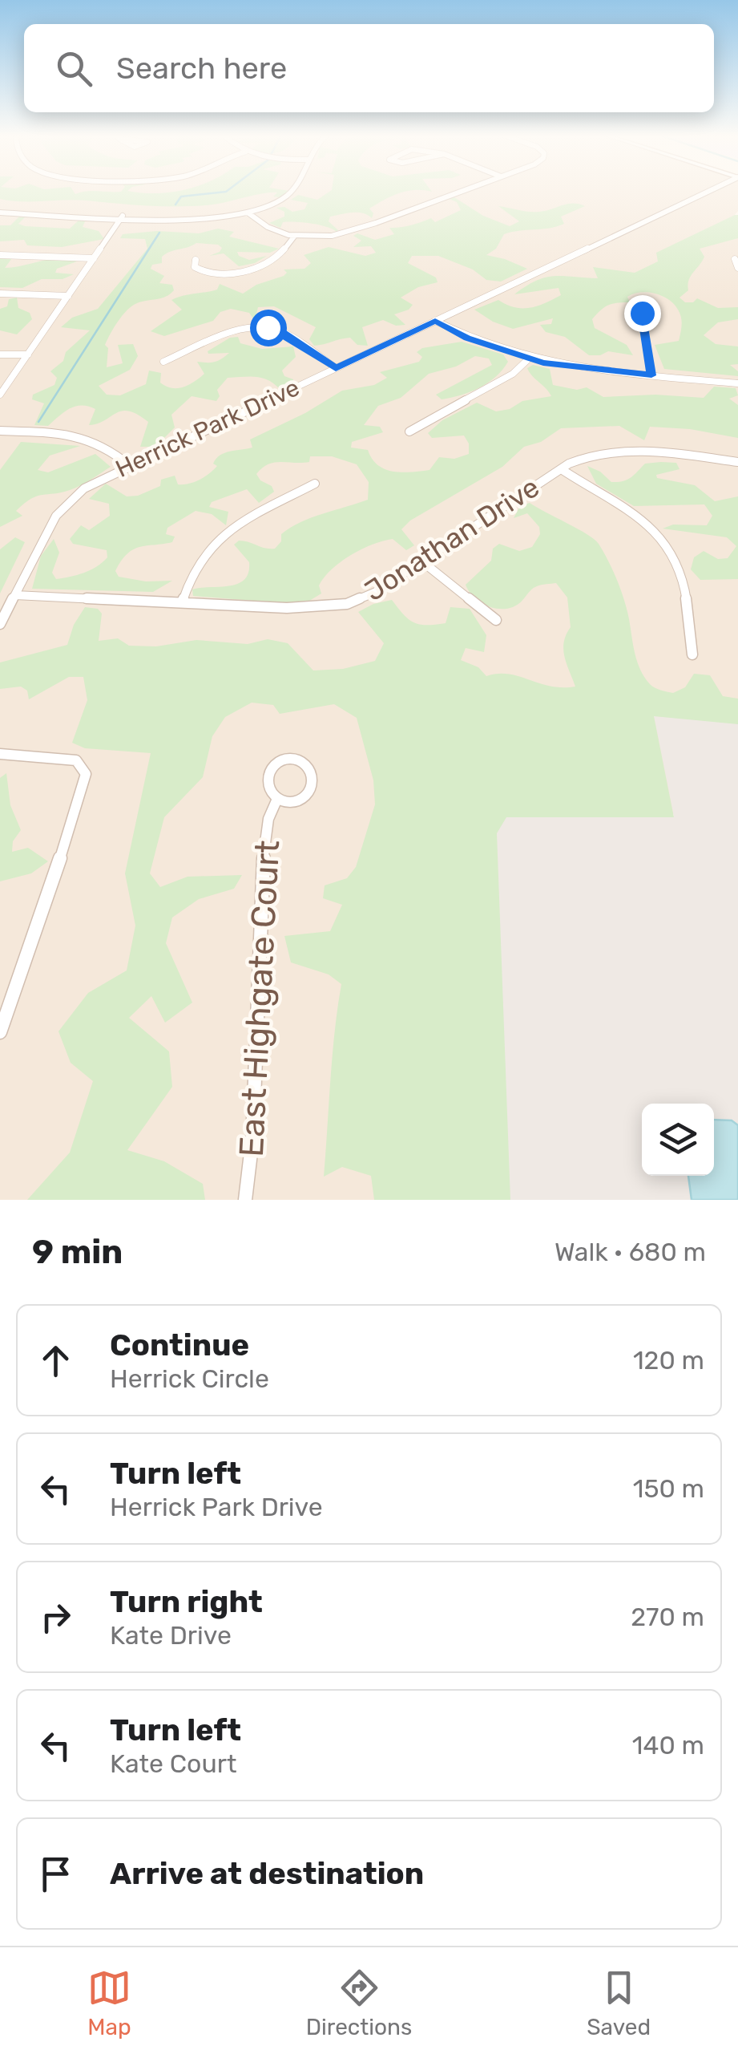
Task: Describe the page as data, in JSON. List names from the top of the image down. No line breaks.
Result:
{"streets":{"street":["Herrick Park Drive","Jonathan Drive","East Highgate Court"]},"crossings":[["Herrick Park Drive","Jonathan Drive"]],"page":{"search":"Search here","heading":["9 min","Walk · 680 m"],"list":[["Continue","Herrick Circle","120 m"],["Turn left","Herrick Park Drive","150 m"],["Turn right","Kate Drive","270 m"],["Turn left","Kate Court","140 m"],"Arrive at destination"],"nav":["Map","Directions","Saved"]}}
